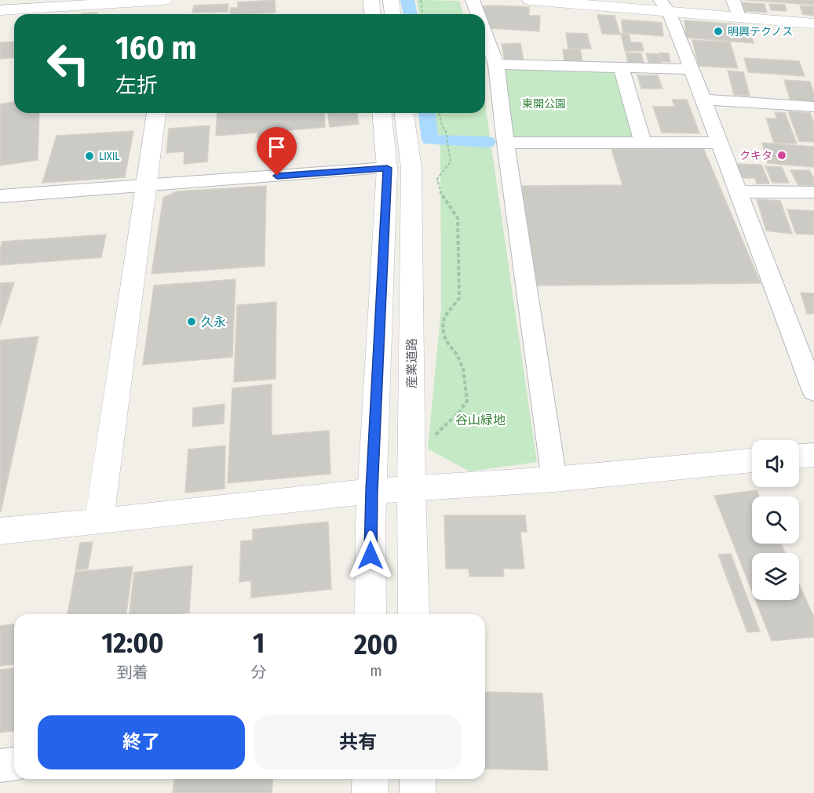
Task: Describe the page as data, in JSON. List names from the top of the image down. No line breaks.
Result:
{"streets":{"street":["産業道路"]},"parks":["東開公園","谷山緑地"],"places":["明興テクノス","クキタ","LIXIL","久永"],"page":{"turn":["160 m","左折"],"eta":["12:00","到着","1","分","200","m"],"buttons":["終了","共有"]}}
